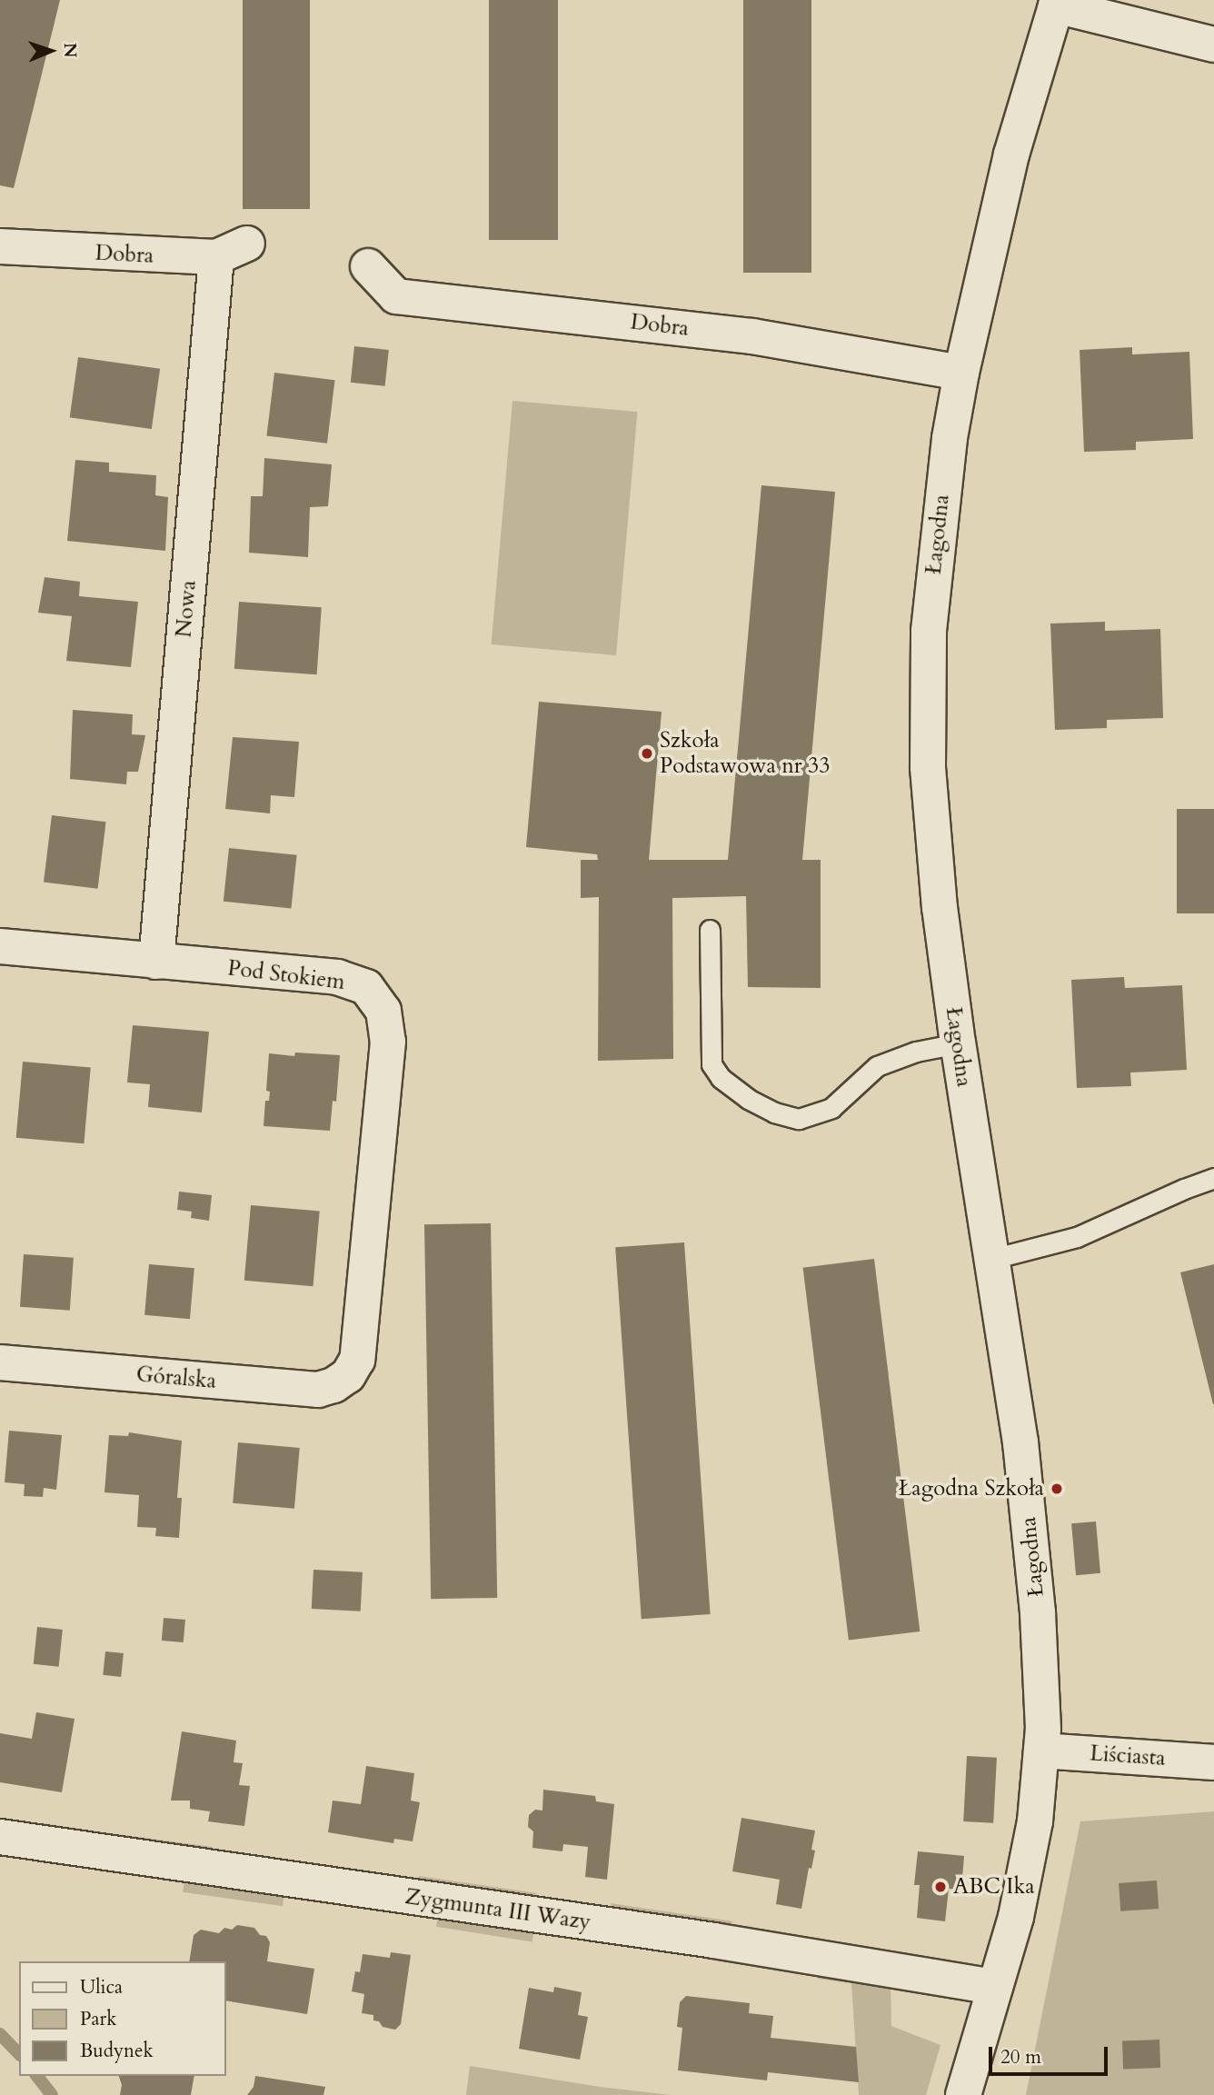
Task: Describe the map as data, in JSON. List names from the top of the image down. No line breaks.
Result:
{"streets":{"street":["Dobra","Łagodna","Nowa","Pod Stokiem","Góralska","Liściasta","Zygmunta III Wazy"]},"crossings":[["Dobra","Łagodna"],["Dobra","Nowa"],["Łagodna","Liściasta"],["Łagodna","Zygmunta III Wazy"],["Nowa","Pod Stokiem"],["Pod Stokiem","Góralska"]],"places":["Szkoła Podstawowa nr 33","Łagodna Szkoła","ABC Ika"],"legend":["Ulica","Park","Budynek"],"scale_bar":"20 m","north":"right"}
